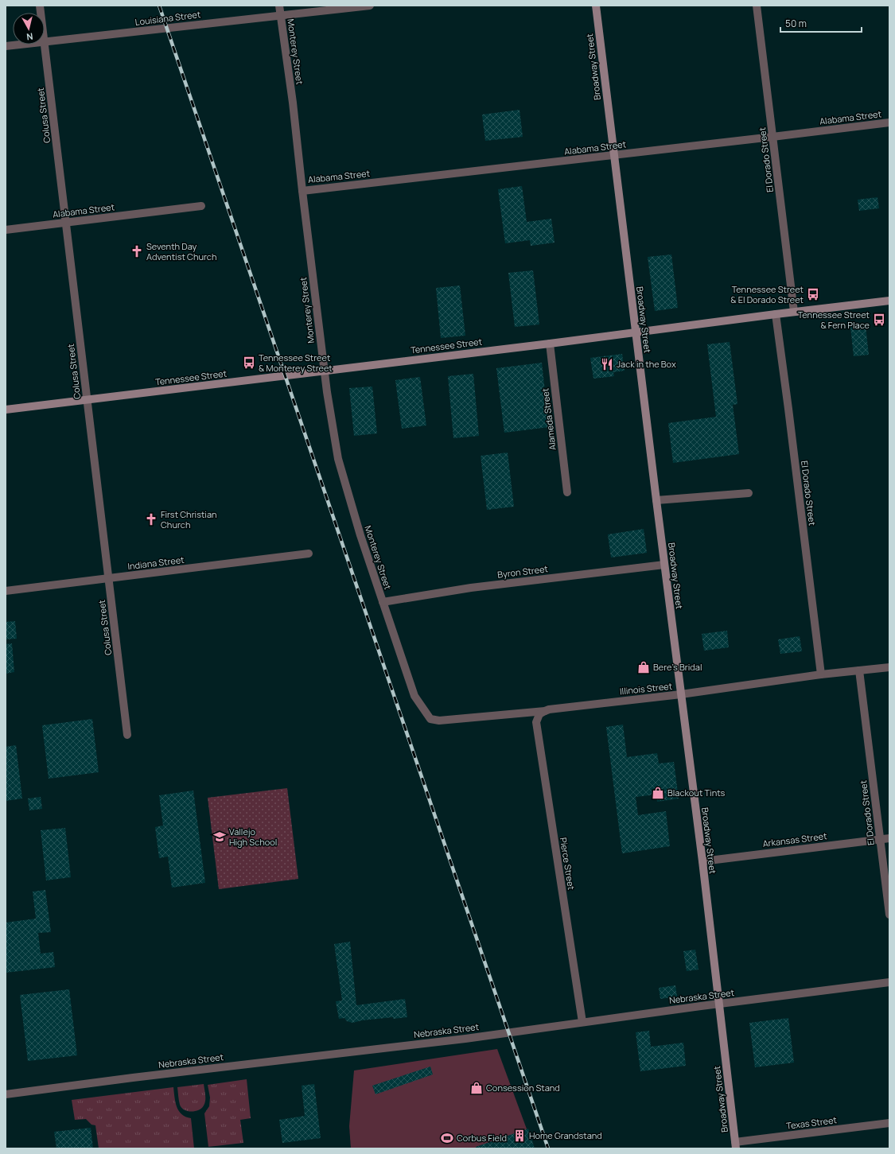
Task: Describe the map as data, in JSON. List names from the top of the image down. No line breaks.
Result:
{"streets":{"main road":["Broadway Street","Tennessee Street"],"street":["Louisiana Street","Monterey Street","Colusa Street","Alabama Street","El Dorado Street","Alameda Street","Indiana Street","Byron Street","Illinois Street","Arkansas Street","Pierce Street","Nebraska Street","Texas Street"]},"crossings":[["Louisiana Street","Monterey Street"],["Louisiana Street","Colusa Street"],["Monterey Street","Alabama Street"],["Monterey Street","Tennessee Street"],["Monterey Street","Byron Street"],["Monterey Street","Illinois Street"],["Broadway Street","Alabama Street"],["Broadway Street","Tennessee Street"],["Broadway Street","Byron Street"],["Broadway Street","Illinois Street"],["Broadway Street","Arkansas Street"],["Broadway Street","Nebraska Street"],["Broadway Street","Texas Street"],["Colusa Street","Alabama Street"],["Colusa Street","Tennessee Street"],["Colusa Street","Indiana Street"],["Alabama Street","El Dorado Street"],["El Dorado Street","Tennessee Street"],["El Dorado Street","Illinois Street"],["El Dorado Street","Arkansas Street"],["Tennessee Street","Alameda Street"],["Illinois Street","Pierce Street"],["Pierce Street","Nebraska Street"]],"places":{"church":["Seventh Day Adventist Church","First Christian Church"],"bus stop":["Tennessee Street & El Dorado Street","Tennessee Street & Fern Place","Tennessee Street & Monterey Street"],"restaurant":["Jack in the Box"],"shop":["Bere's Bridal","Blackout Tints","Consession Stand"],"school or university":["Vallejo High School"],"building":["Home Grandstand"],"sports":["Corbus Field"]},"scale_bar":"50 m","north":"bottom"}
